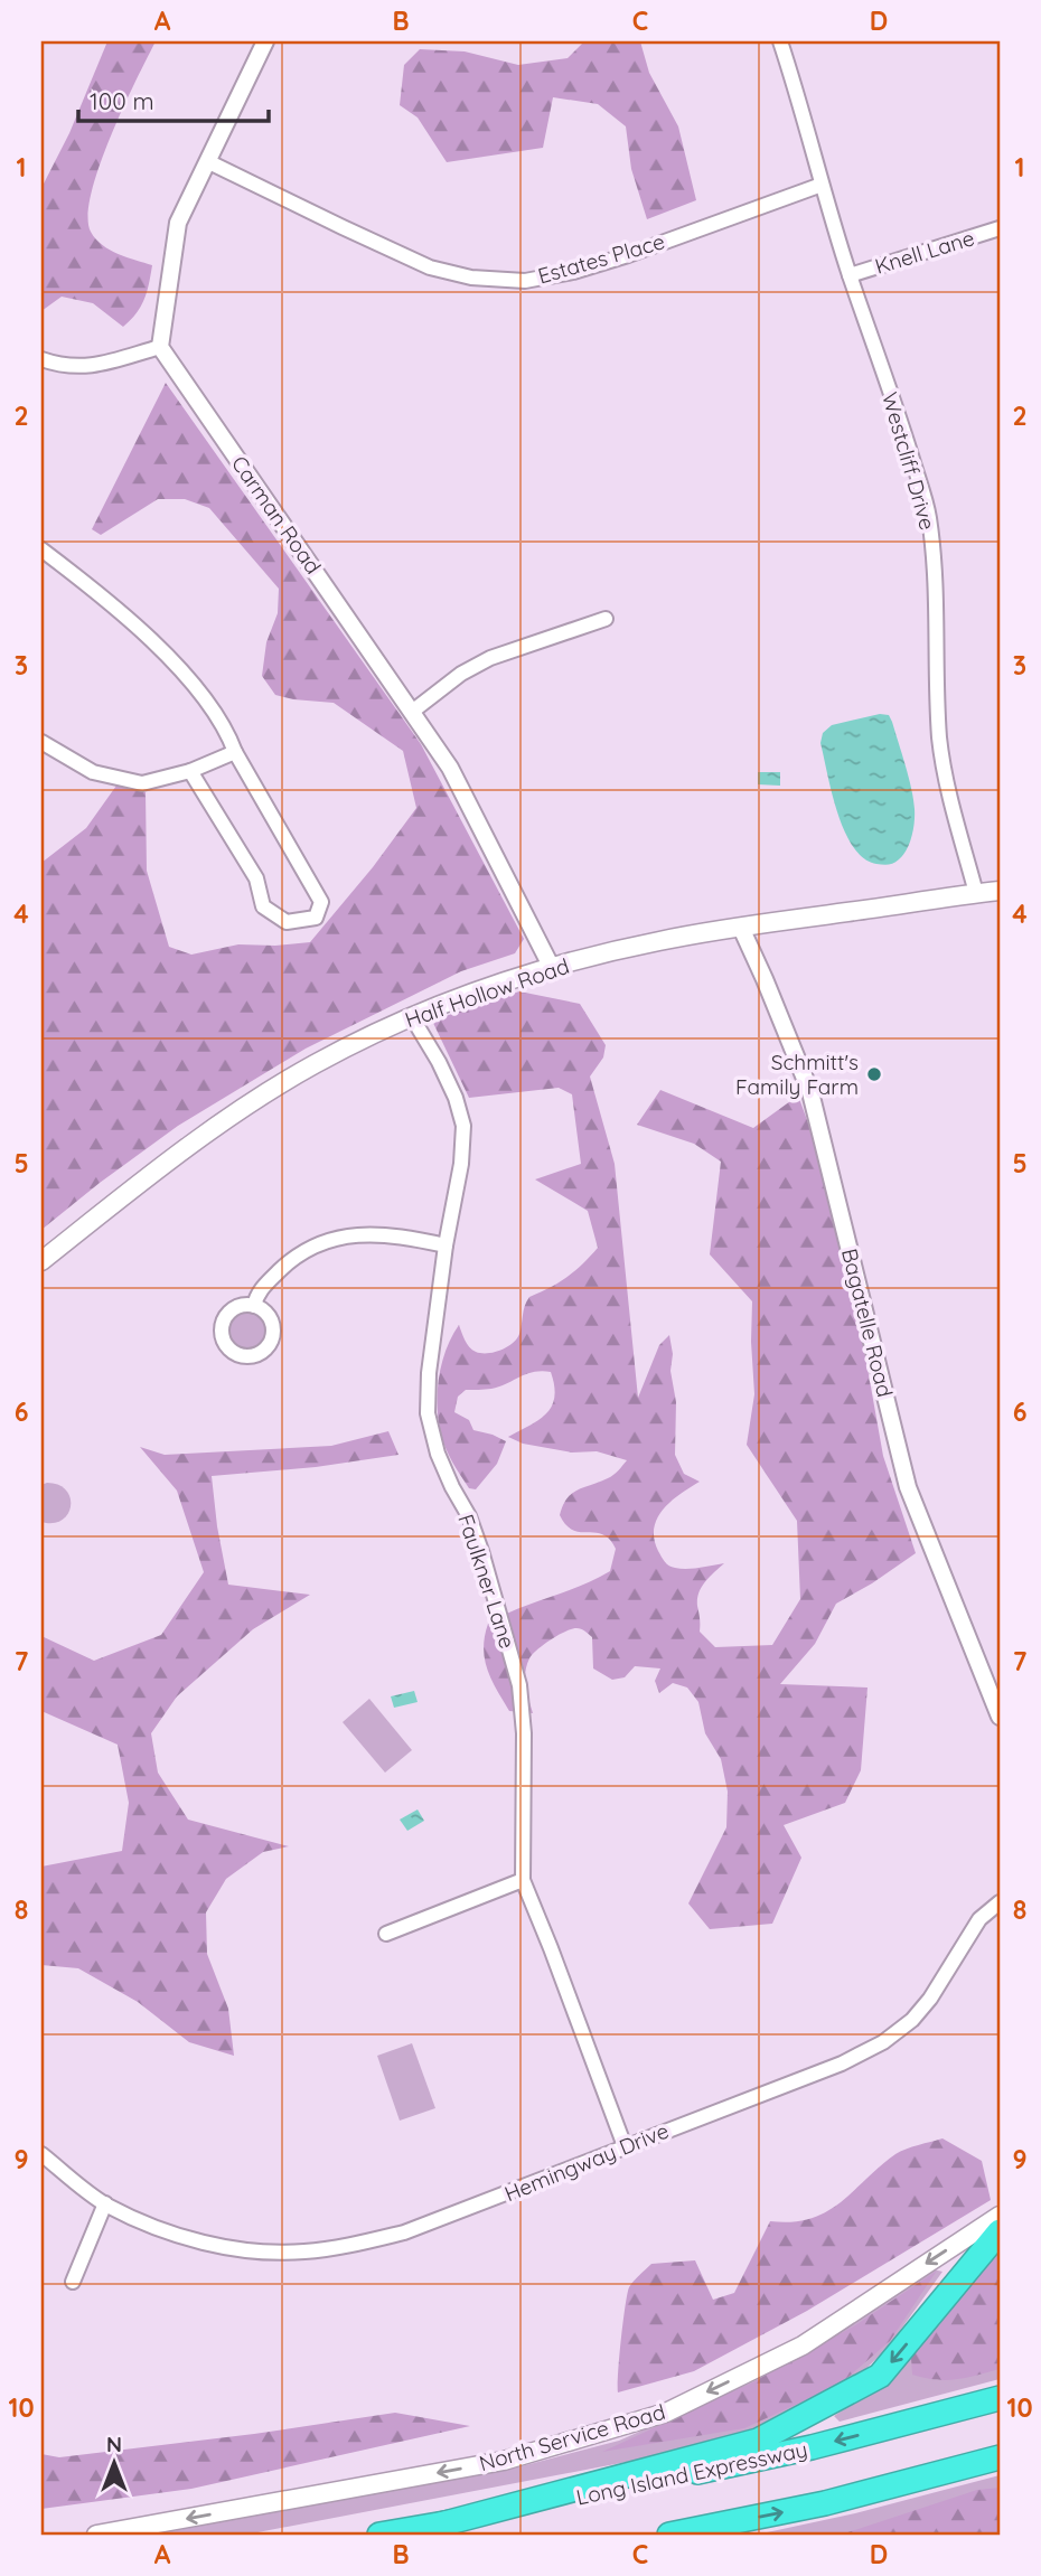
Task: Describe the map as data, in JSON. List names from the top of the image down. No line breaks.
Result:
{"streets":{"highway":["Long Island Expressway"],"main road":["Half Hollow Road","North Service Road"],"street":["Knell Lane","Estates Place","Westcliff Drive","Carman Road","Bagatelle Road","Faulkner Lane","Hemingway Drive"]},"crossings":[["Knell Lane","Westcliff Drive"],["Estates Place","Westcliff Drive"],["Westcliff Drive","Half Hollow Road"],["Carman Road","Half Hollow Road"],["Half Hollow Road","Bagatelle Road"],["Half Hollow Road","Faulkner Lane"],["Faulkner Lane","Hemingway Drive"]],"one_way":["North Service Road"],"places":["Schmitt's Family Farm"],"scale_bar":"100 m","north":"top","grid":{"columns":["A","B","C","D"],"rows":["1","2","3","4","5","6","7","8","9","10"]}}
